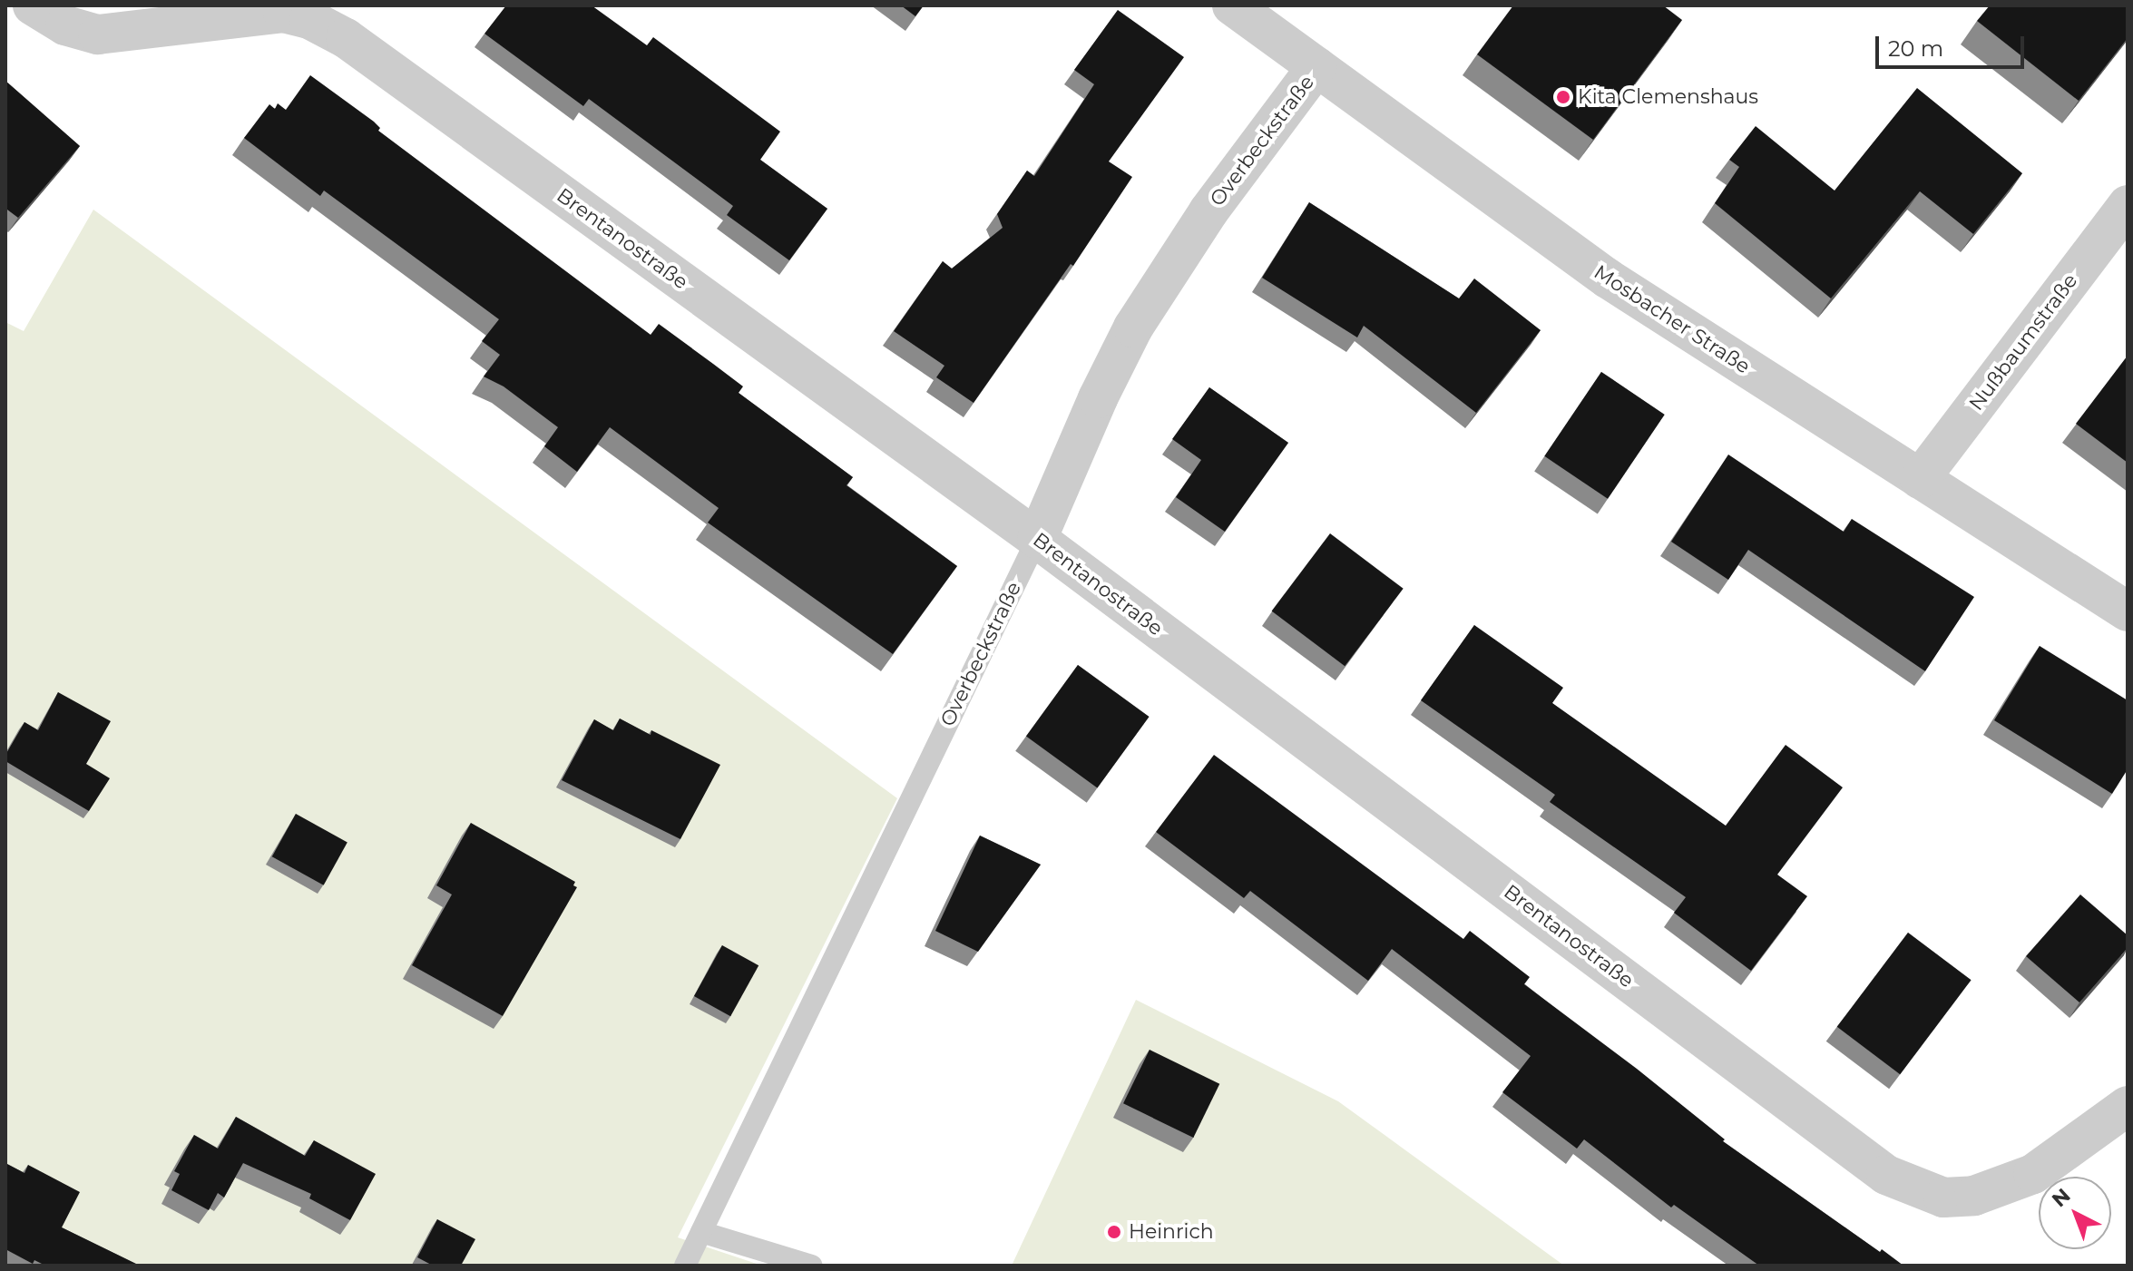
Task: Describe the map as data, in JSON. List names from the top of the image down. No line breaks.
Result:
{"streets":{"street":["Overbeckstraße","Brentanostraße","Mosbacher Straße","Nußbaumstraße"]},"crossings":[["Overbeckstraße","Brentanostraße"],["Overbeckstraße","Mosbacher Straße"],["Mosbacher Straße","Nußbaumstraße"]],"places":["Kita Clemenshaus","Heinrich"],"scale_bar":"20 m","north":"top left"}
